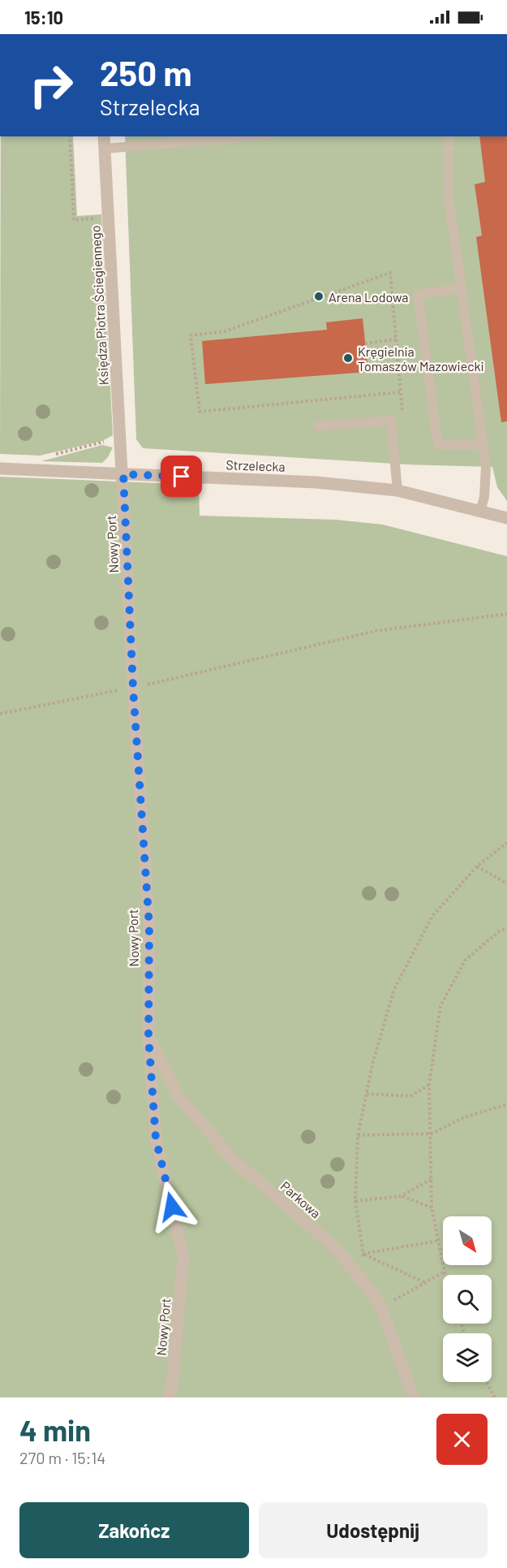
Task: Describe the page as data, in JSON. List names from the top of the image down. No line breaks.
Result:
{"streets":{"street":["Księdza Piotra Ściegiennego","Strzelecka","Nowy Port","Parkowa"]},"crossings":[["Księdza Piotra Ściegiennego","Strzelecka"],["Księdza Piotra Ściegiennego","Nowy Port"],["Strzelecka","Nowy Port"],["Nowy Port","Parkowa"]],"places":["Arena Lodowa","Kręgielnia Tomaszów Mazowiecki"],"north":"bottom right","page":{"status":"15:10","turn":["250 m","Strzelecka"],"heading":["4 min","270 m · 15:14"],"buttons":["Zakończ","Udostępnij"]}}
